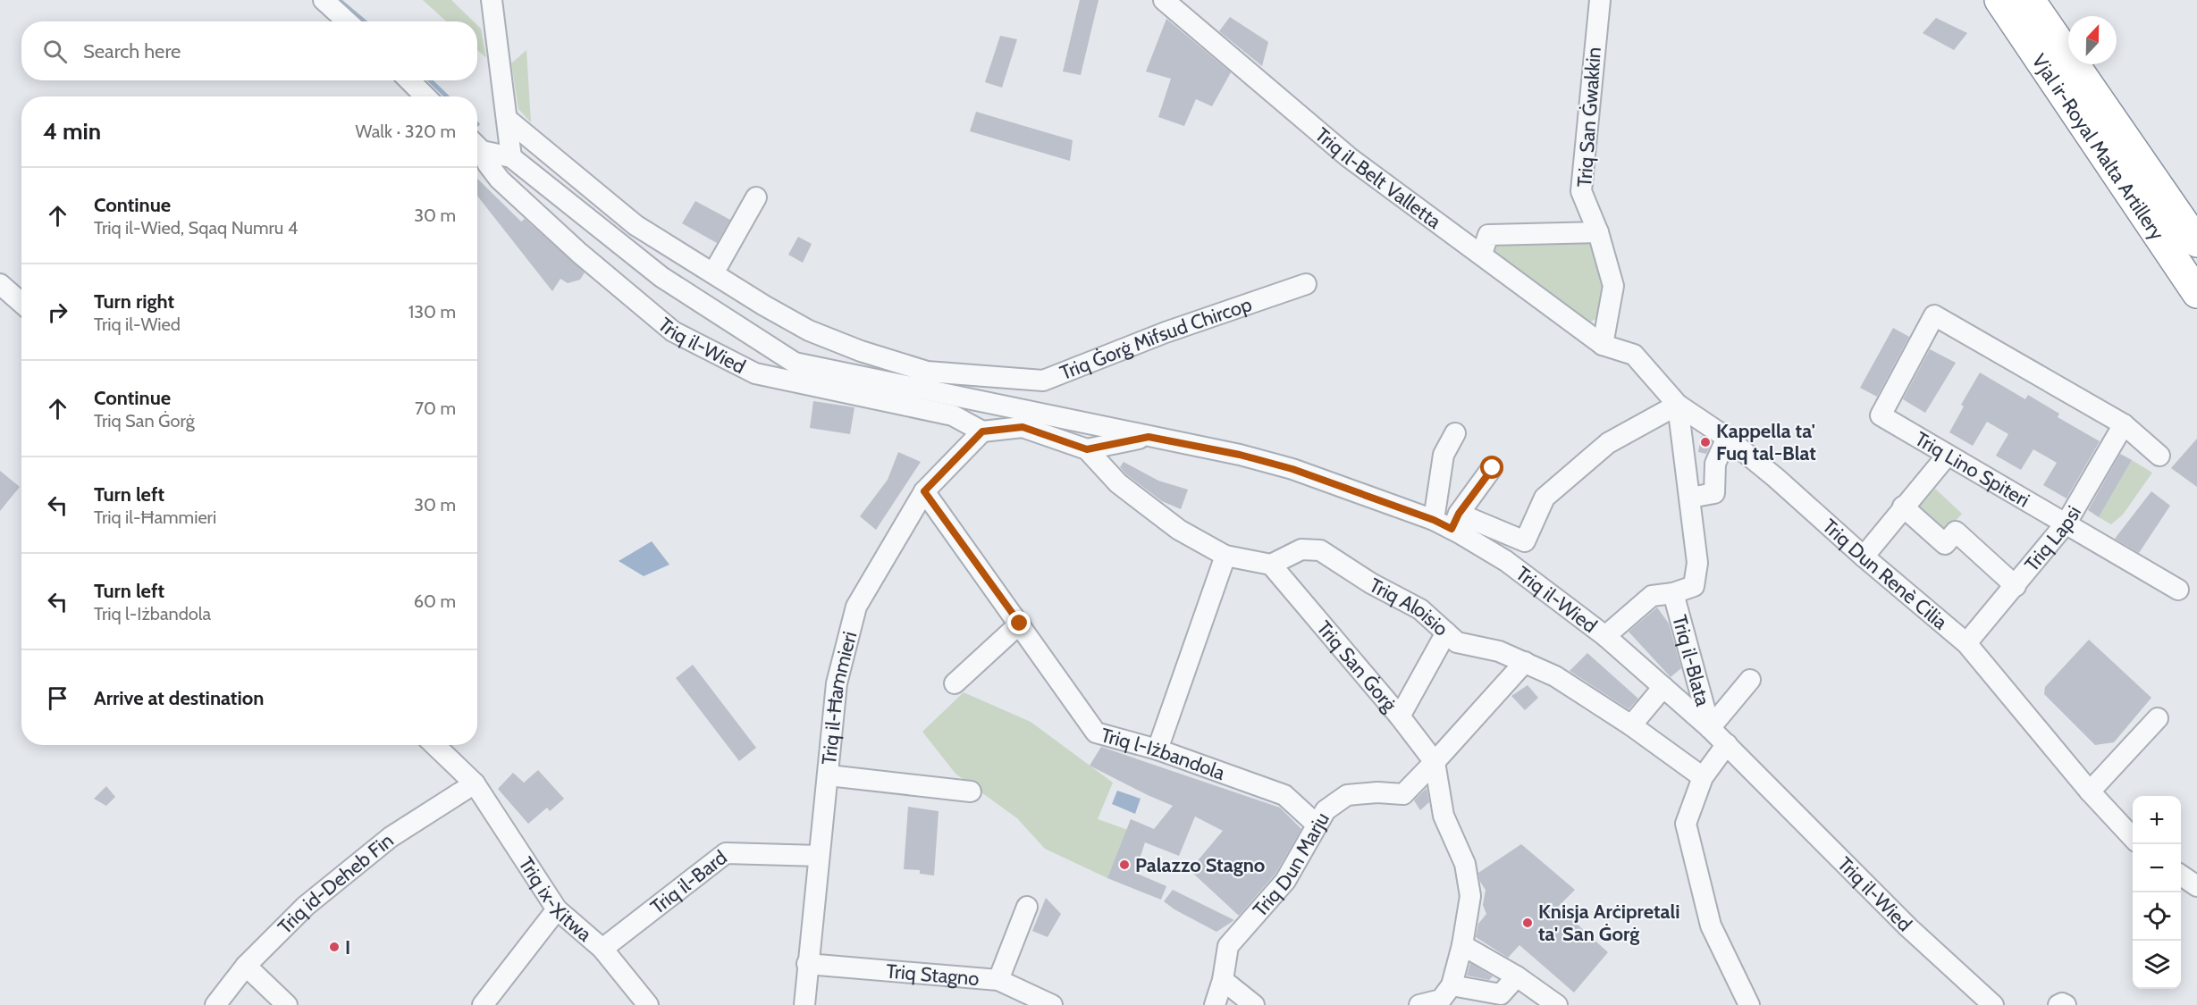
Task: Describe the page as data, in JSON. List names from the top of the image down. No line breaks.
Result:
{"streets":{"highway":["Vjal ir-Royal Malta Artillery"],"street":["Triq San Ġwakkin","Triq il-Belt Valletta","Triq Ġorġ Mifsud Chircop","Triq il-Wied","Triq Lino Spiteri","Triq Lapsi","Triq Dun Renè Cilia","Triq Aloisio","Triq il-Blata","Triq San Ġorġ","Triq il-Ħammieri","Triq l-Iżbandola","Triq Dun Marju","Triq id-Deheb Fin","Triq il-Bard","Triq ix-Xitwa","Triq Stagno"]},"crossings":[["Triq San Ġwakkin","Triq il-Belt Valletta"],["Triq San Ġwakkin","Triq Dun Renè Cilia"],["Triq il-Belt Valletta","Triq Dun Renè Cilia"],["Triq il-Wied","Triq il-Blata"],["Triq il-Wied","Triq il-Ħammieri"],["Triq Lino Spiteri","Triq Lapsi"],["Triq Lapsi","Triq Dun Renè Cilia"],["Triq Dun Renè Cilia","Triq il-Blata"],["Triq Aloisio","Triq San Ġorġ"],["Triq Aloisio","Triq Dun Marju"],["Triq San Ġorġ","Triq Dun Marju"],["Triq il-Ħammieri","Triq l-Iżbandola"],["Triq il-Ħammieri","Triq il-Bard"],["Triq il-Ħammieri","Triq Stagno"],["Triq l-Iżbandola","Triq Dun Marju"],["Triq id-Deheb Fin","Triq ix-Xitwa"],["Triq il-Bard","Triq ix-Xitwa"]],"places":["Kappella ta' Fuq tal-Blat","Palazzo Stagno","Knisja Arċipretali ta' San Ġorġ","I"],"north":"top","page":{"search":"Search here","heading":["4 min","Walk · 320 m"],"list":[["Continue","Triq il-Wied, Sqaq Numru 4","30 m"],["Turn right","Triq il-Wied","130 m"],["Continue","Triq San Ġorġ","70 m"],["Turn left","Triq il-Ħammieri","30 m"],["Turn left","Triq l-Iżbandola","60 m"],"Arrive at destination"],"map_buttons":["+","−"]}}
